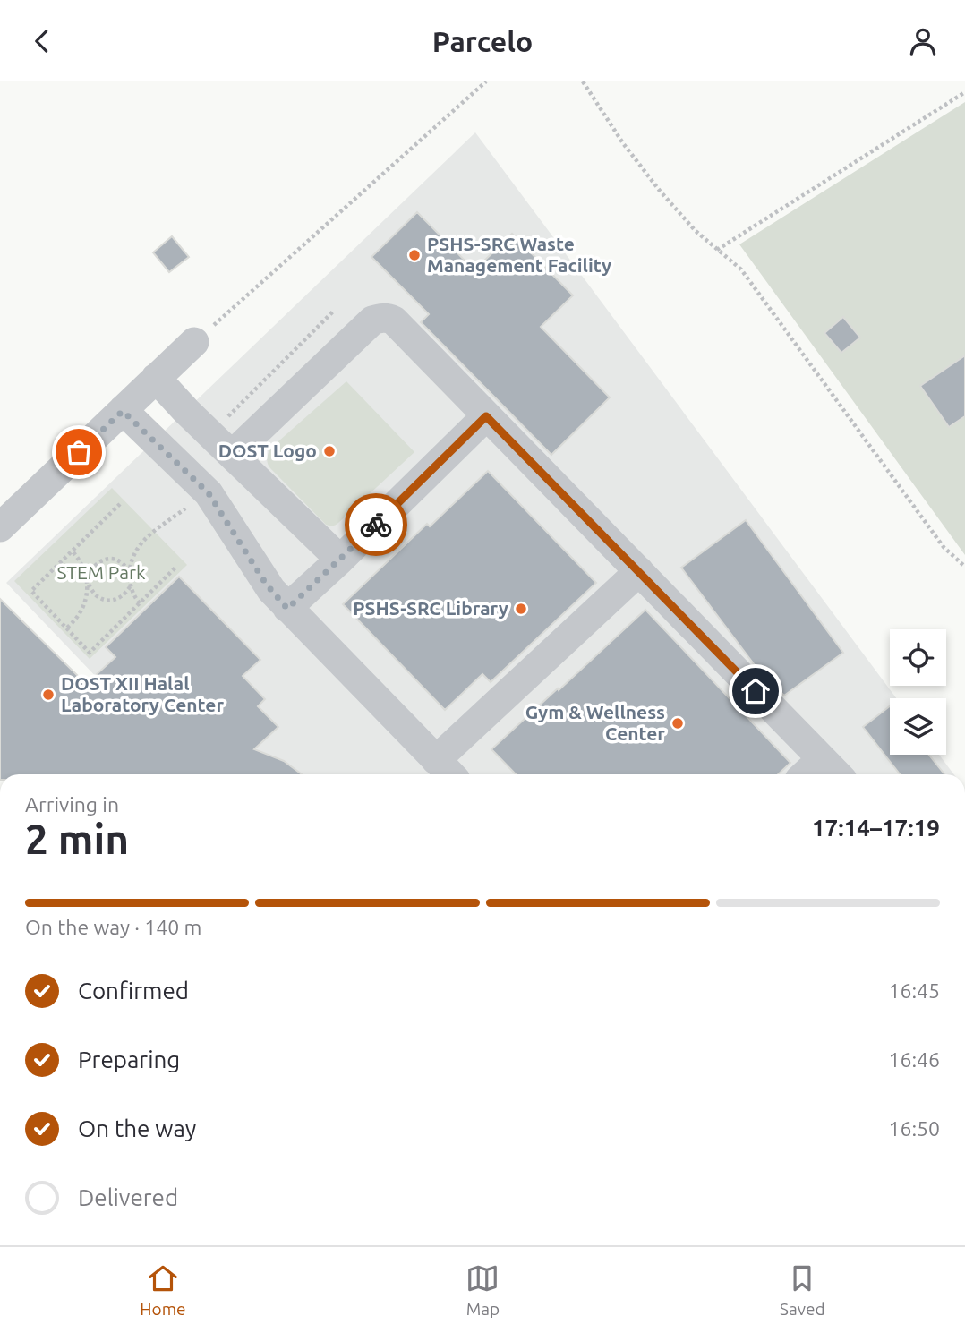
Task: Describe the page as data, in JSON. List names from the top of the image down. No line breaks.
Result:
{"parks":["STEM Park"],"places":["PSHS-SRC Waste Management Facility","DOST Logo","PSHS-SRC Library","DOST XII Halal Laboratory Center","Gym & Wellness Center"],"page":{"header":"Parcelo","heading":["2 min","Arriving in","17:14–17:19"],"bar":"On the way · 140 m","list":[["Confirmed","16:45"],["Preparing","16:46"],["On the way","16:50"],"Delivered"],"tabs":["Home","Map","Saved"]}}
